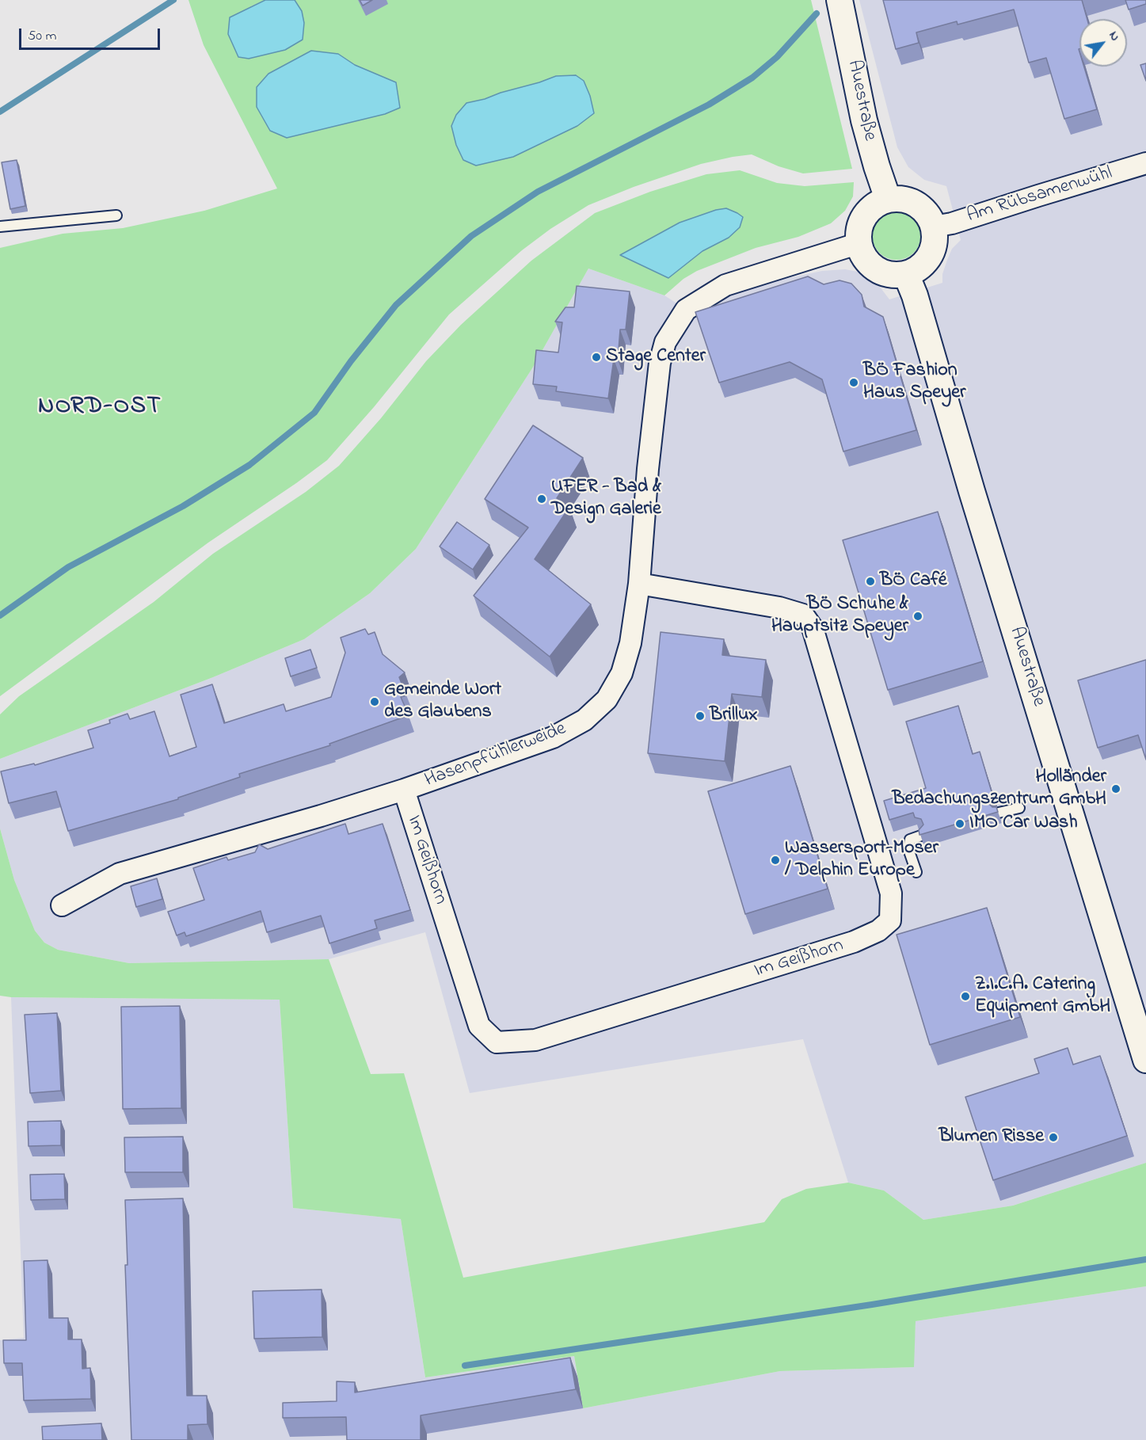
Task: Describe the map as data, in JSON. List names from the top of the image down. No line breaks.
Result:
{"streets":{"street":["Auestraße","Am Rübsamenwühl","Hasenpfühlerweide","Im Geißhorn"]},"crossings":[["Auestraße","Am Rübsamenwühl"],["Auestraße","Hasenpfühlerweide"],["Am Rübsamenwühl","Hasenpfühlerweide"],["Hasenpfühlerweide","Im Geißhorn"]],"districts":["NORD-OST"],"places":["Stage Center","BÖ Fashion Haus Speyer","UFER - Bad & Design Galerie","BÖ Café","BÖ Schuhe & Hauptsitz Speyer","Gemeinde Wort des Glaubens","Brillux","Holländer Bedachungszentrum GmbH","IMO Car Wash","Wassersport-Moser / Delphin Europe","Z.I.C.A. Catering Equipment GmbH","Blumen Risse"],"scale_bar":"50 m","north":"top right"}
